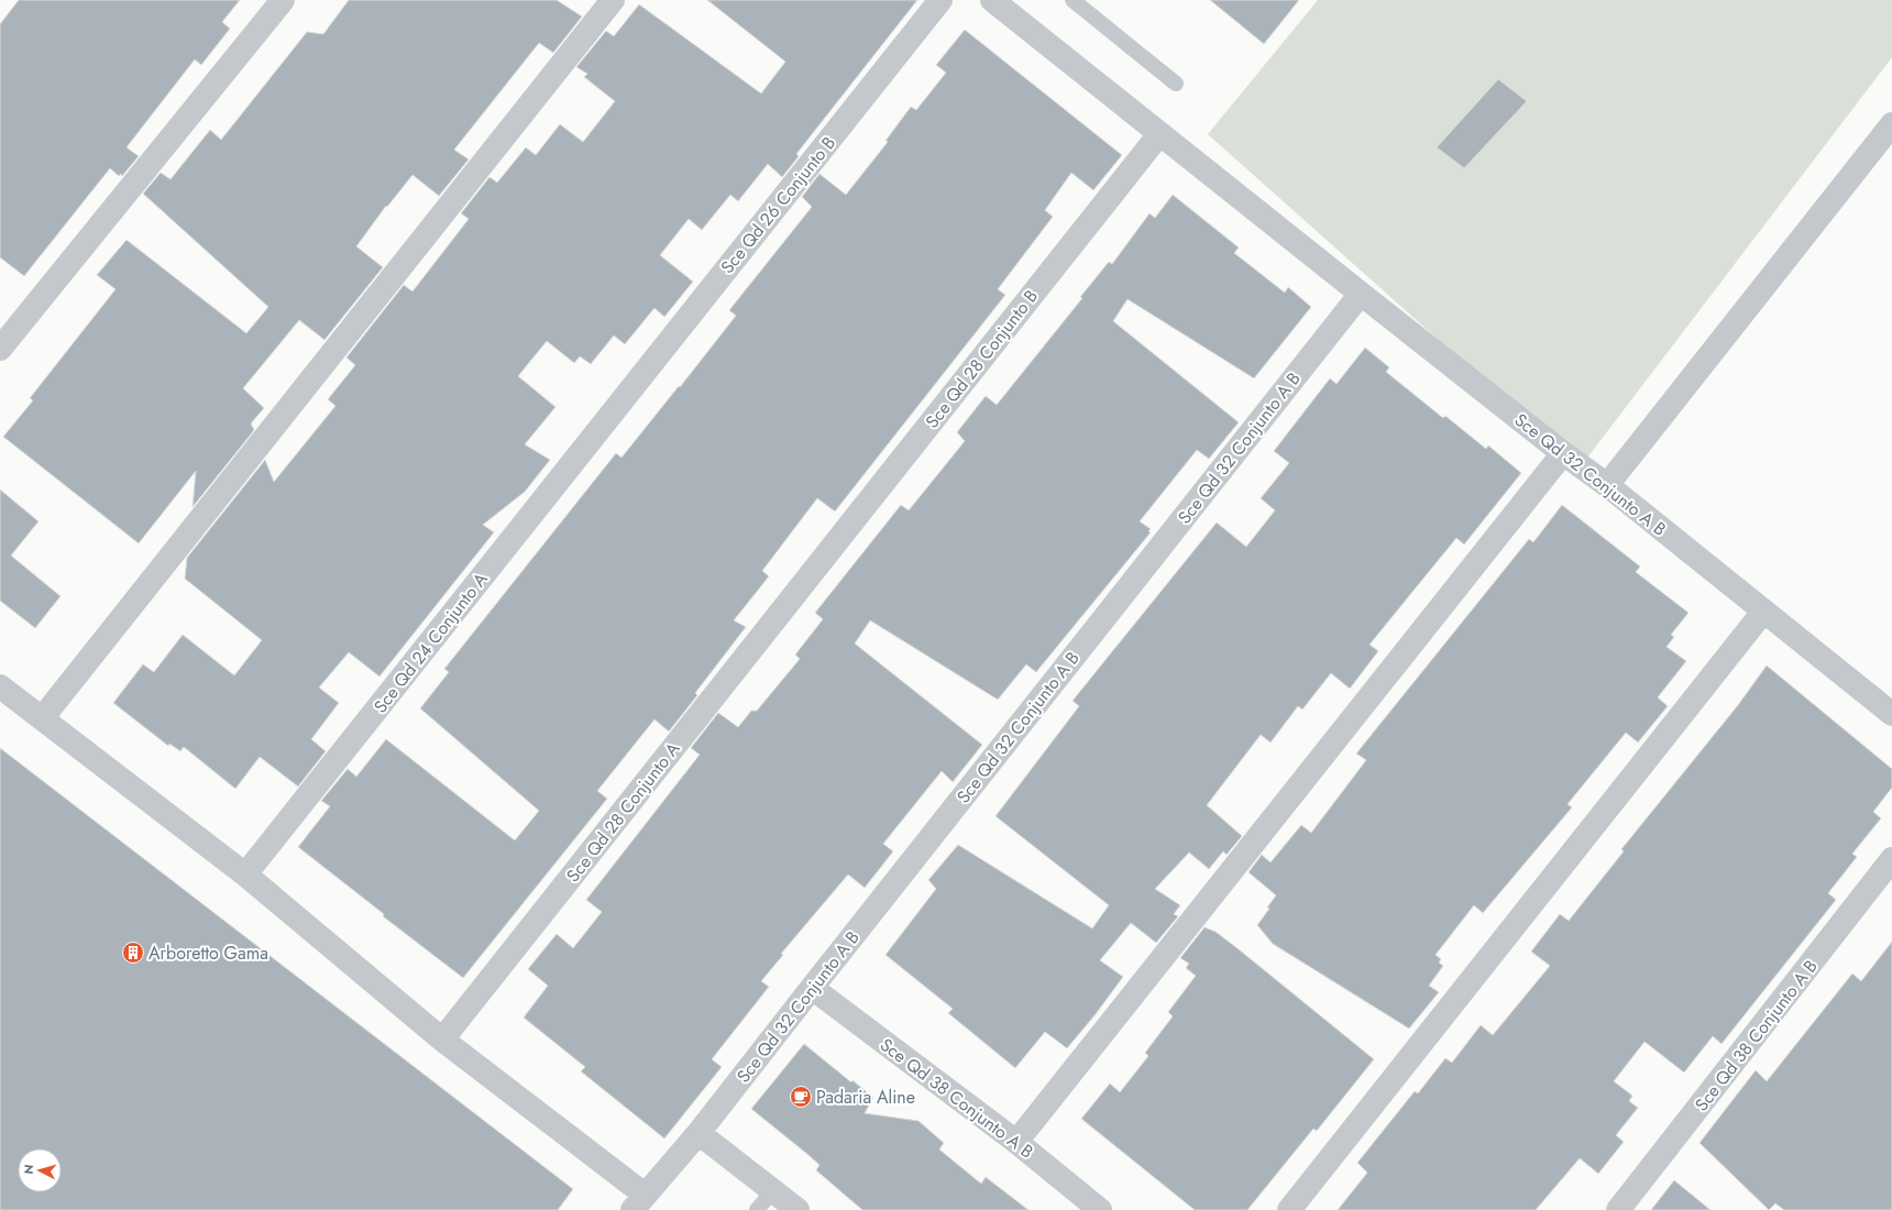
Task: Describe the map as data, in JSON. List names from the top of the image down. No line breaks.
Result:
{"streets":{"street":["Sce Qd 26 Conjunto B","Sce Qd 28 Conjunto B","Sce Qd 32 Conjunto A B","Sce Qd 24 Conjunto A","Sce Qd 28 Conjunto A","Sce Qd 38 Conjunto A B"]},"crossings":[["Sce Qd 26 Conjunto B","Sce Qd 24 Conjunto A"],["Sce Qd 28 Conjunto B","Sce Qd 28 Conjunto A"],["Sce Qd 32 Conjunto A B","Sce Qd 38 Conjunto A B"]],"places":{"building":["Arboretto Gama"],"cafe":["Padaria Aline"]},"north":"left"}
